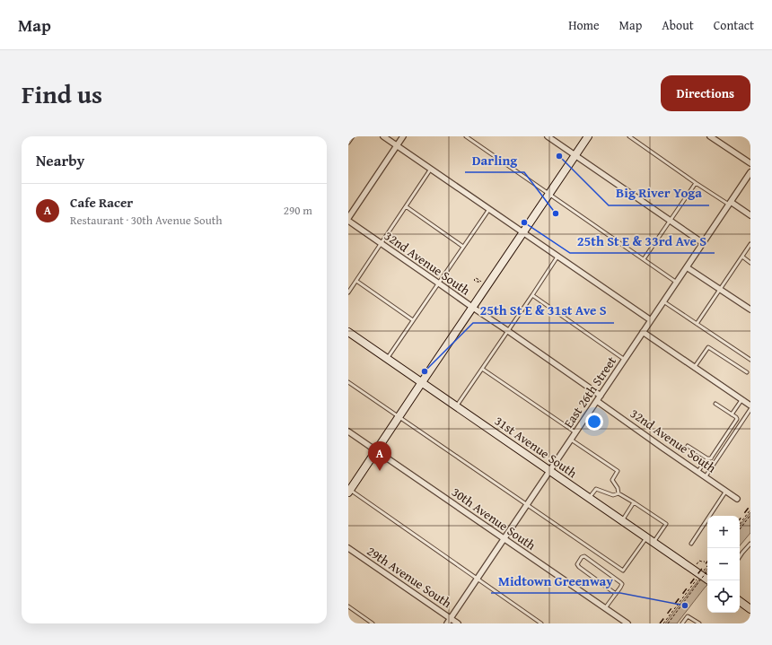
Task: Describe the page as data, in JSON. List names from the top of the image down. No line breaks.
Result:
{"streets":{"street":["32nd Avenue South","East 26th Street","31st Avenue South","30th Avenue South","29th Avenue South"]},"crossings":[["32nd Avenue South","East 26th Street"],["East 26th Street","31st Avenue South"],["East 26th Street","30th Avenue South"],["East 26th Street","29th Avenue South"]],"places":["Big River Yoga","Darling","25th St E & 33rd Ave S","25th St E & 31st Ave S","Midtown Greenway"],"page":{"header":"Map","nav":["Home","Map","About","Contact"],"title":"Find us","buttons":"Directions","heading":"Nearby","list":[{"mark":"A","name":"Cafe Racer","note":"Restaurant · 30th Avenue South","value":"290 m"}],"pins":"A","map_buttons":["+","−"]}}
